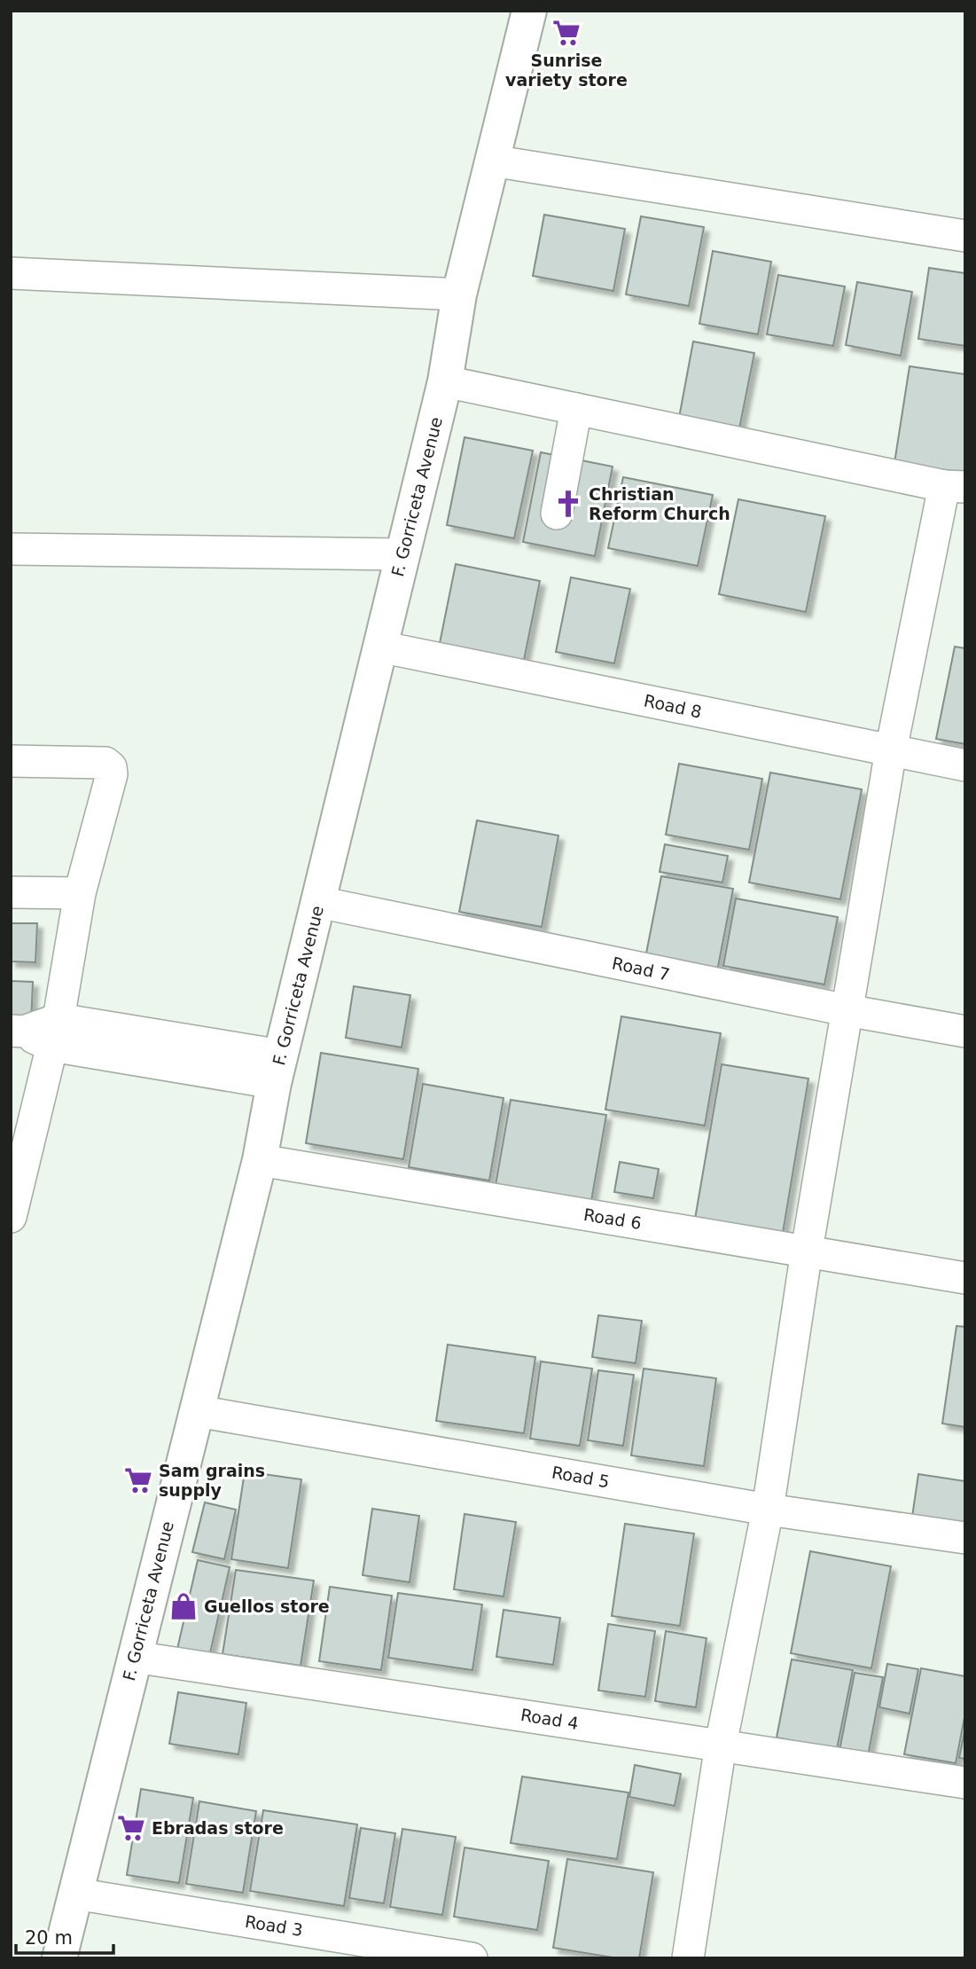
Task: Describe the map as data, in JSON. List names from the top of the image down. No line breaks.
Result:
{"streets":{"main road":["F. Gorriceta Avenue"],"street":["Road 8","Road 7","Road 6","Road 5","Road 4","Road 3"]},"crossings":[["F. Gorriceta Avenue","Road 8"],["F. Gorriceta Avenue","Road 7"],["F. Gorriceta Avenue","Road 6"],["F. Gorriceta Avenue","Road 5"],["F. Gorriceta Avenue","Road 4"],["F. Gorriceta Avenue","Road 3"]],"places":{"supermarket":["Sunrise variety store","Sam grains supply","Ebradas store"],"church":["Christian Reform Church"],"shop":["Guellos store"]},"scale_bar":"20 m"}
